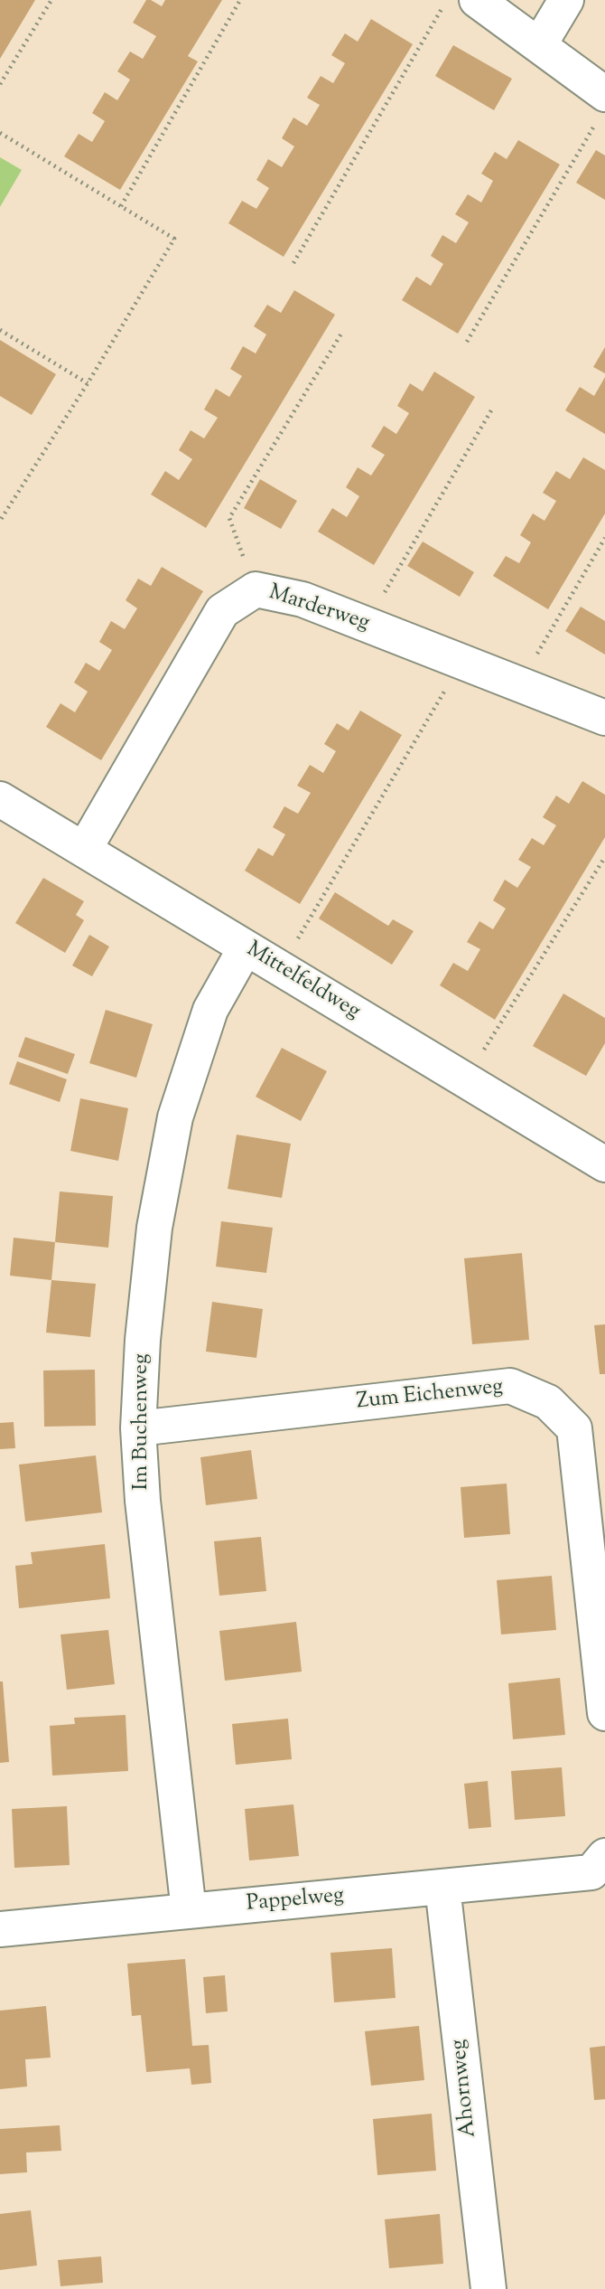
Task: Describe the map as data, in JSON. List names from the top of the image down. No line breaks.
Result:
{"streets":{"street":["Marderweg","Mittelfeldweg","Zum Eichenweg","Im Buchenweg","Pappelweg","Ahornweg"]},"crossings":[["Marderweg","Mittelfeldweg"],["Mittelfeldweg","Im Buchenweg"],["Zum Eichenweg","Im Buchenweg"],["Im Buchenweg","Pappelweg"],["Pappelweg","Ahornweg"]]}
